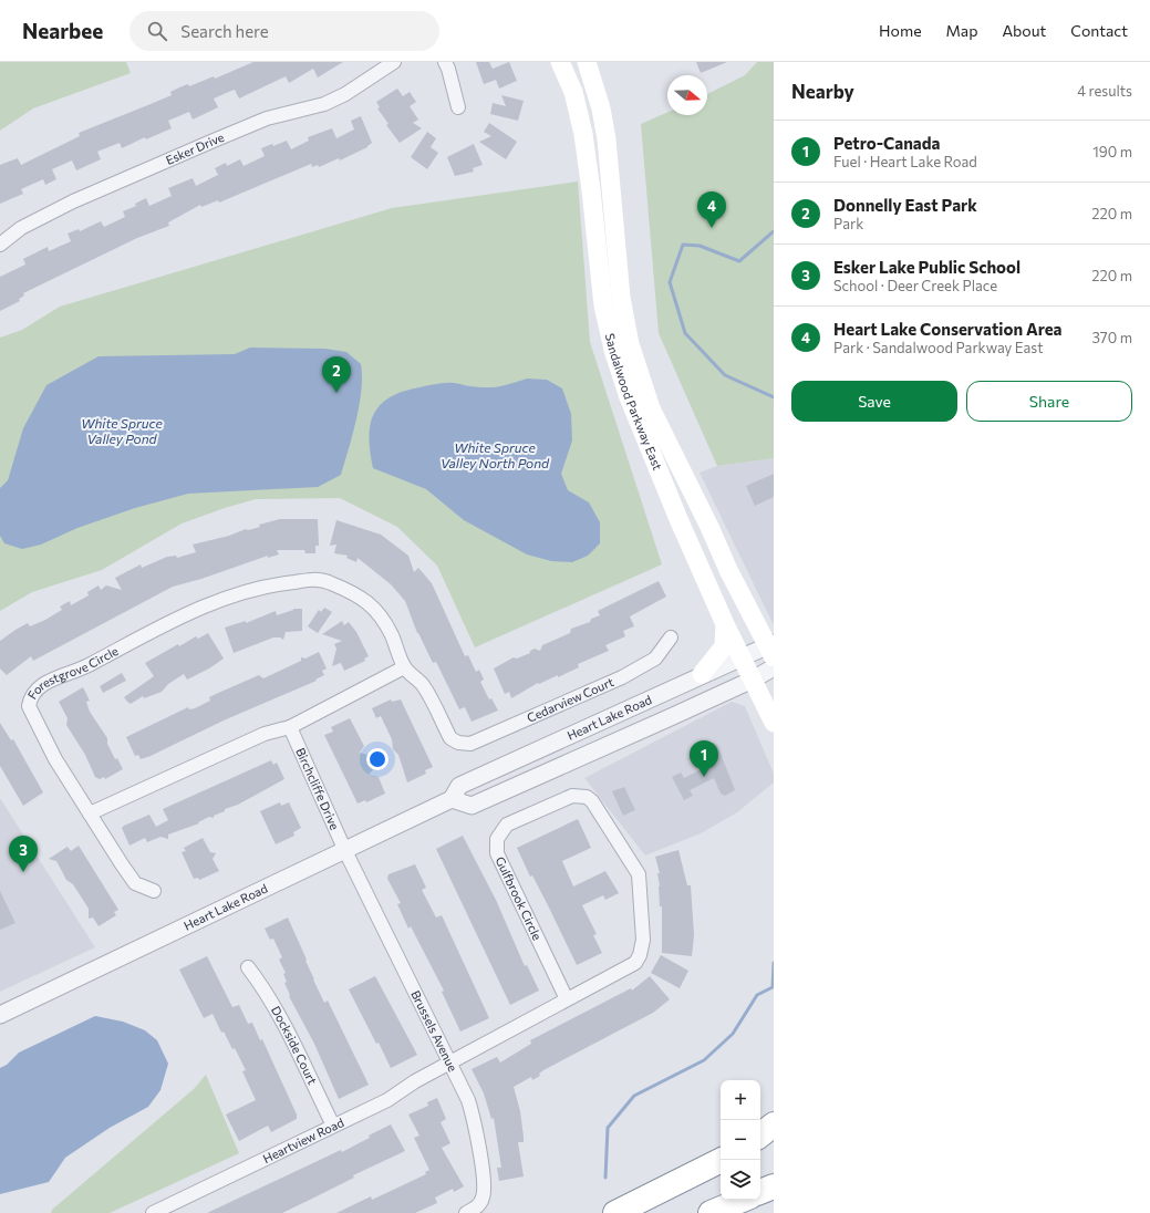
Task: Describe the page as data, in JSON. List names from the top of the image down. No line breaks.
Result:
{"streets":{"main road":["Sandalwood Parkway East"],"street":["Esker Drive","Forestgrove Circle","Cedarview Court","Heart Lake Road","Birchcliffe Drive","Gulfbrook Circle","Brussels Avenue","Dockside Court","Heartview Road"]},"crossings":[["Sandalwood Parkway East","Heart Lake Road"],["Forestgrove Circle","Cedarview Court"],["Heart Lake Road","Birchcliffe Drive"],["Heart Lake Road","Brussels Avenue"],["Birchcliffe Drive","Brussels Avenue"],["Gulfbrook Circle","Brussels Avenue"],["Gulfbrook Circle","Heartview Road"],["Brussels Avenue","Heartview Road"],["Dockside Court","Heartview Road"]],"water":["White Spruce Valley Pond","White Spruce Valley North Pond"],"north":"right","page":{"header":"Nearbee","search":"Search here","nav":["Home","Map","About","Contact"],"heading":["Nearby","4 results"],"list":[{"mark":"1","name":"Petro-Canada","note":"Fuel · Heart Lake Road","value":"190 m"},{"mark":"2","name":"Donnelly East Park","note":"Park","value":"220 m"},{"mark":"3","name":"Esker Lake Public School","note":"School · Deer Creek Place","value":"220 m"},{"mark":"4","name":"Heart Lake Conservation Area","note":"Park · Sandalwood Parkway East","value":"370 m"}],"pins":["4","2","1","3"],"buttons":["Save","Share"],"map_buttons":["+","−"]}}
